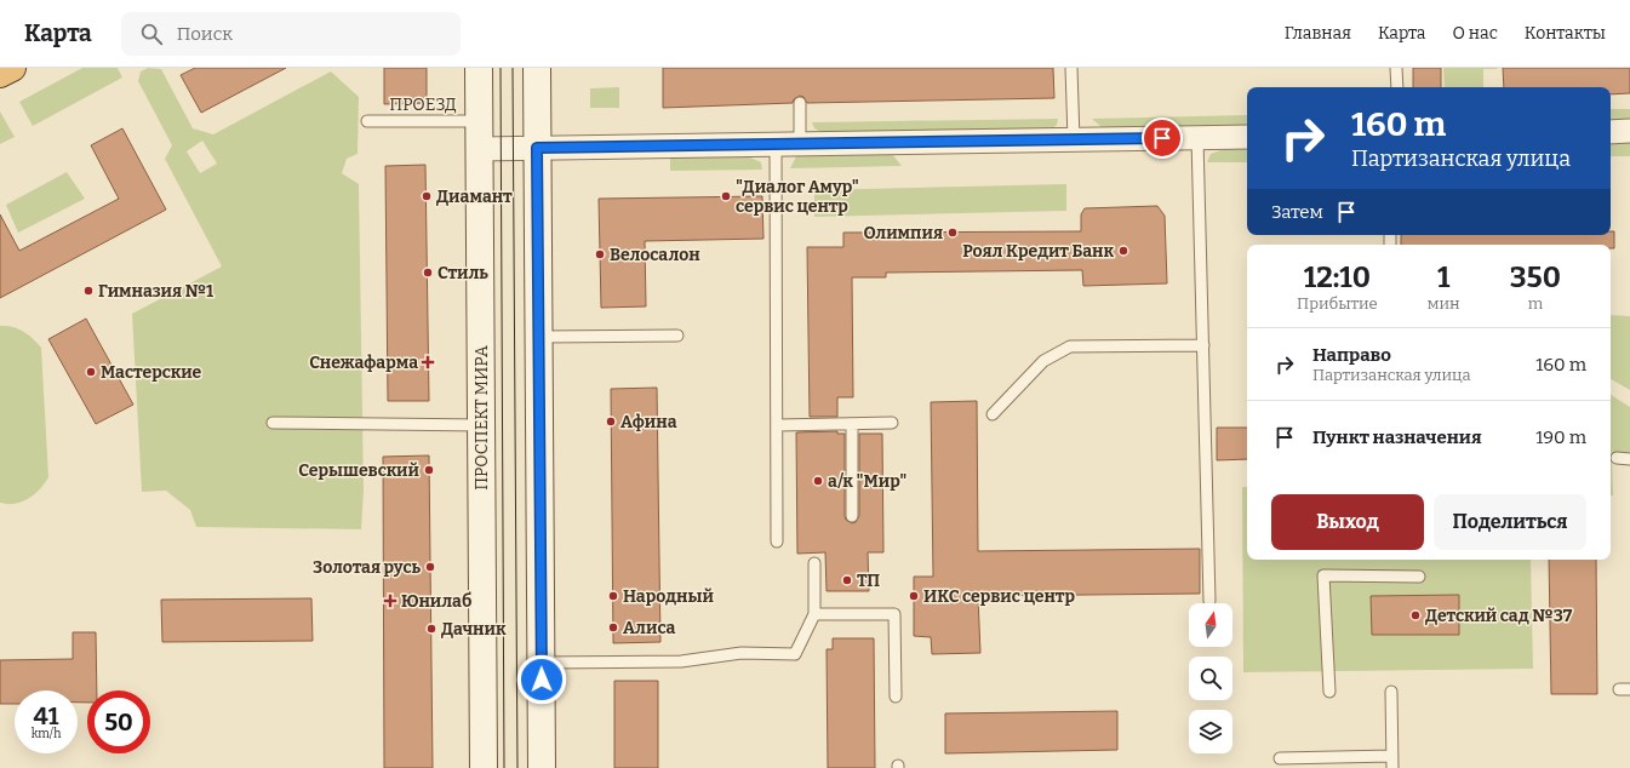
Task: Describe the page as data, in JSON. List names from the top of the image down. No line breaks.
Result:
{"streets":{"main road":["ПРОСПЕКТ МИРА"],"lane":["ПРОЕЗД"]},"crossings":[["ПРОЕЗД","ПРОСПЕКТ МИРА"]],"places":{"other":["Диамант","\"Диалог Амур\" сервис центр","Олимпия","Роял Кредит Банк","Велосалон","Стиль","Гимназия №1","Мастерские","Афина","Серышевский","а/к \"Мир\"","Золотая русь","ТП","Народный","ИКС сервис центр","Детский сад №37","Алиса","Дачник"],"health":["Снежафарма","Юнилаб"]},"north":"top","page":{"header":"Карта","search":"Поиск","nav":["Главная","Карта","О нас","Контакты"],"turn":["160 m","Партизанская улица"],"then":"Затем","eta":["12:10","Прибытие","1","мин","350","m"],"list":[{"name":"Направо","note":"Партизанская улица","value":"160 m"},{"name":"Пункт назначения","value":"190 m"}],"buttons":["Выход","Поделиться"],"speed":"41 km/h","limit":"50"}}
